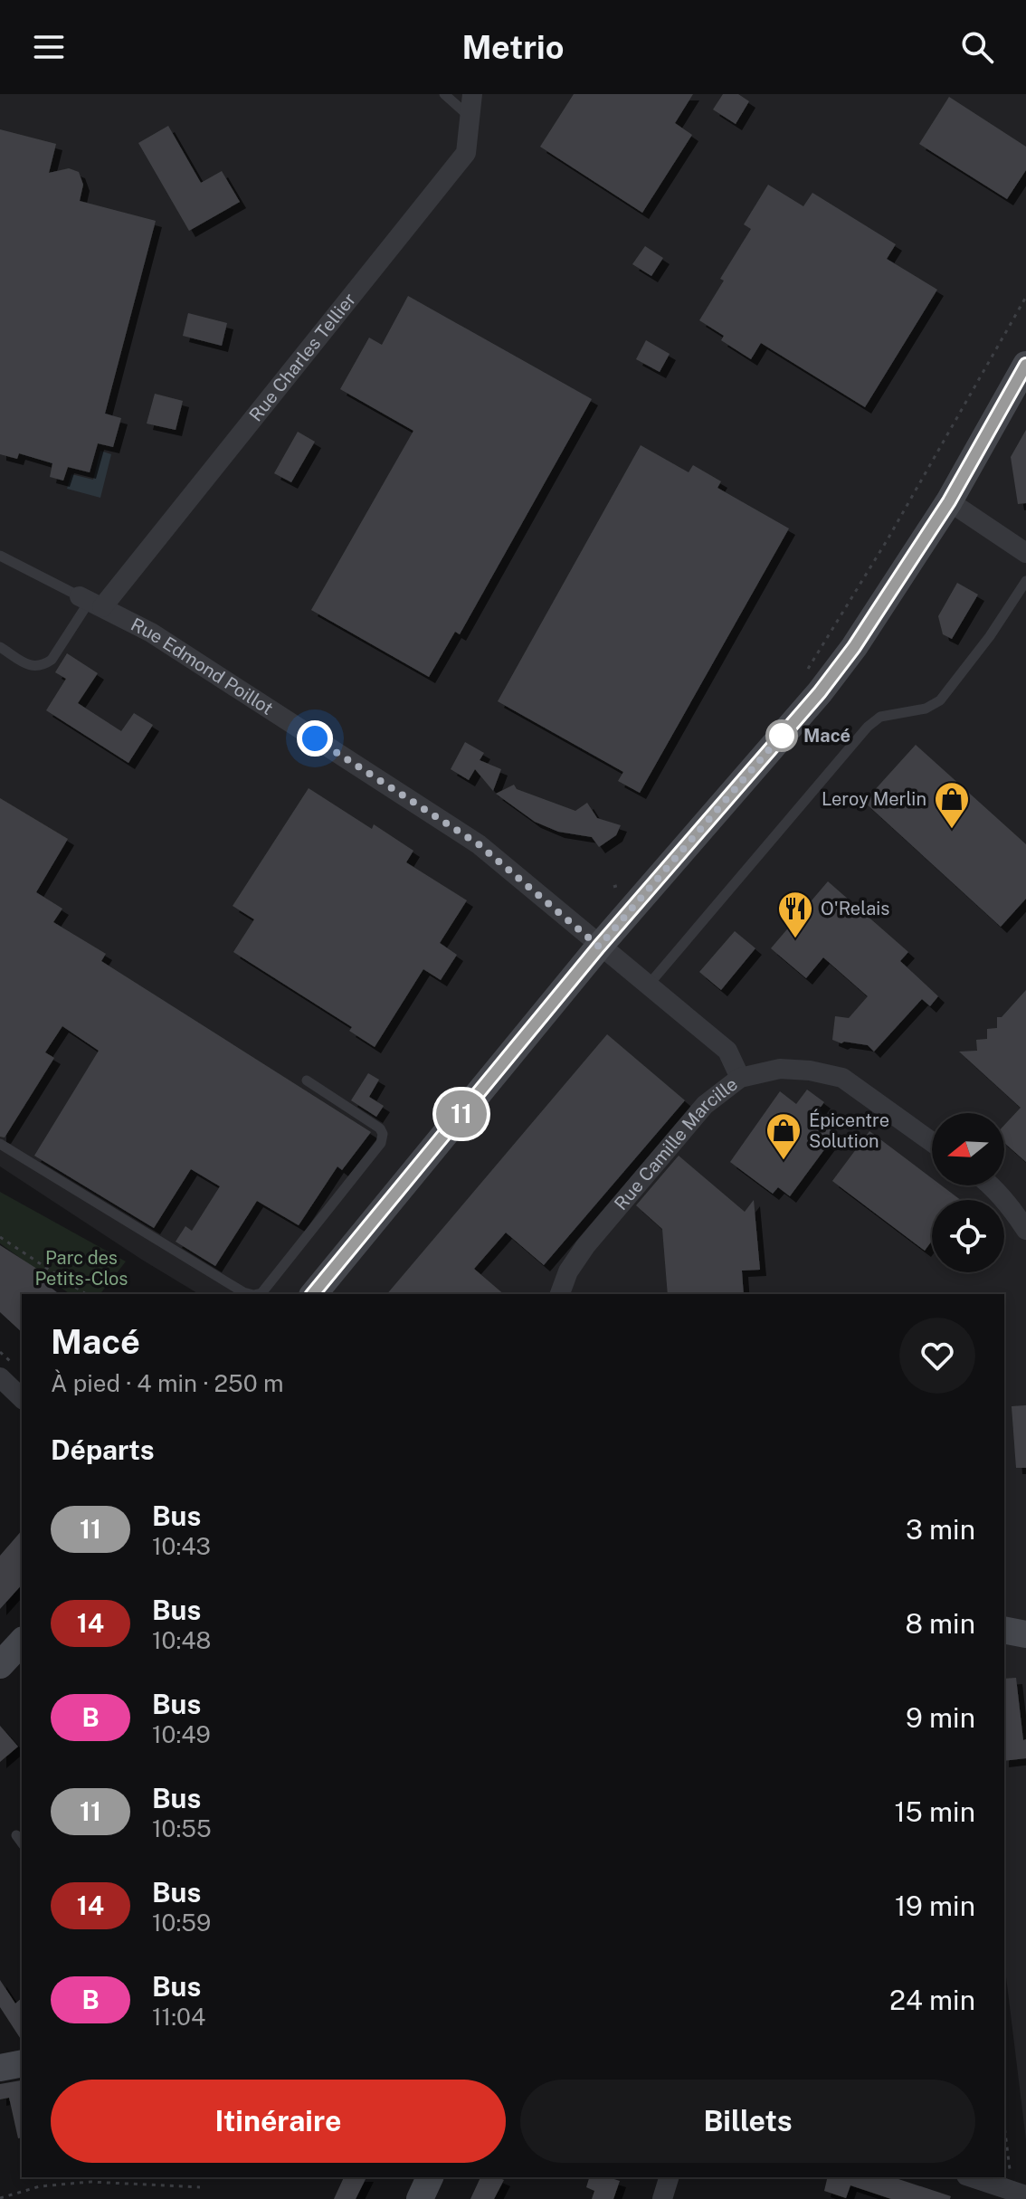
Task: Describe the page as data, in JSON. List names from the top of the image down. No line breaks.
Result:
{"streets":{"street":["Rue Charles Tellier","Rue Edmond Poillot","Rue Camille Marcille"]},"crossings":[["Rue Charles Tellier","Rue Edmond Poillot"],["Rue Edmond Poillot","Rue Camille Marcille"]],"parks":["Parc des Petits-Clos"],"places":{"other":["Macé"],"shop":["Leroy Merlin","Épicentre Solution"],"restaurant":["O'Relais"]},"lines":["bus line 11"],"north":"left","page":{"header":"Metrio","on_map":"11","heading":[["Macé","À pied · 4 min · 250 m"],"Départs"],"list":[{"mark":"11","name":"Bus","note":"10:43","value":"3 min"},{"mark":"14","name":"Bus","note":"10:48","value":"8 min"},{"mark":"B","name":"Bus","note":"10:49","value":"9 min"},{"mark":"11","name":"Bus","note":"10:55","value":"15 min"},{"mark":"14","name":"Bus","note":"10:59","value":"19 min"},{"mark":"B","name":"Bus","note":"11:04","value":"24 min"}],"buttons":["Itinéraire","Billets"]}}
